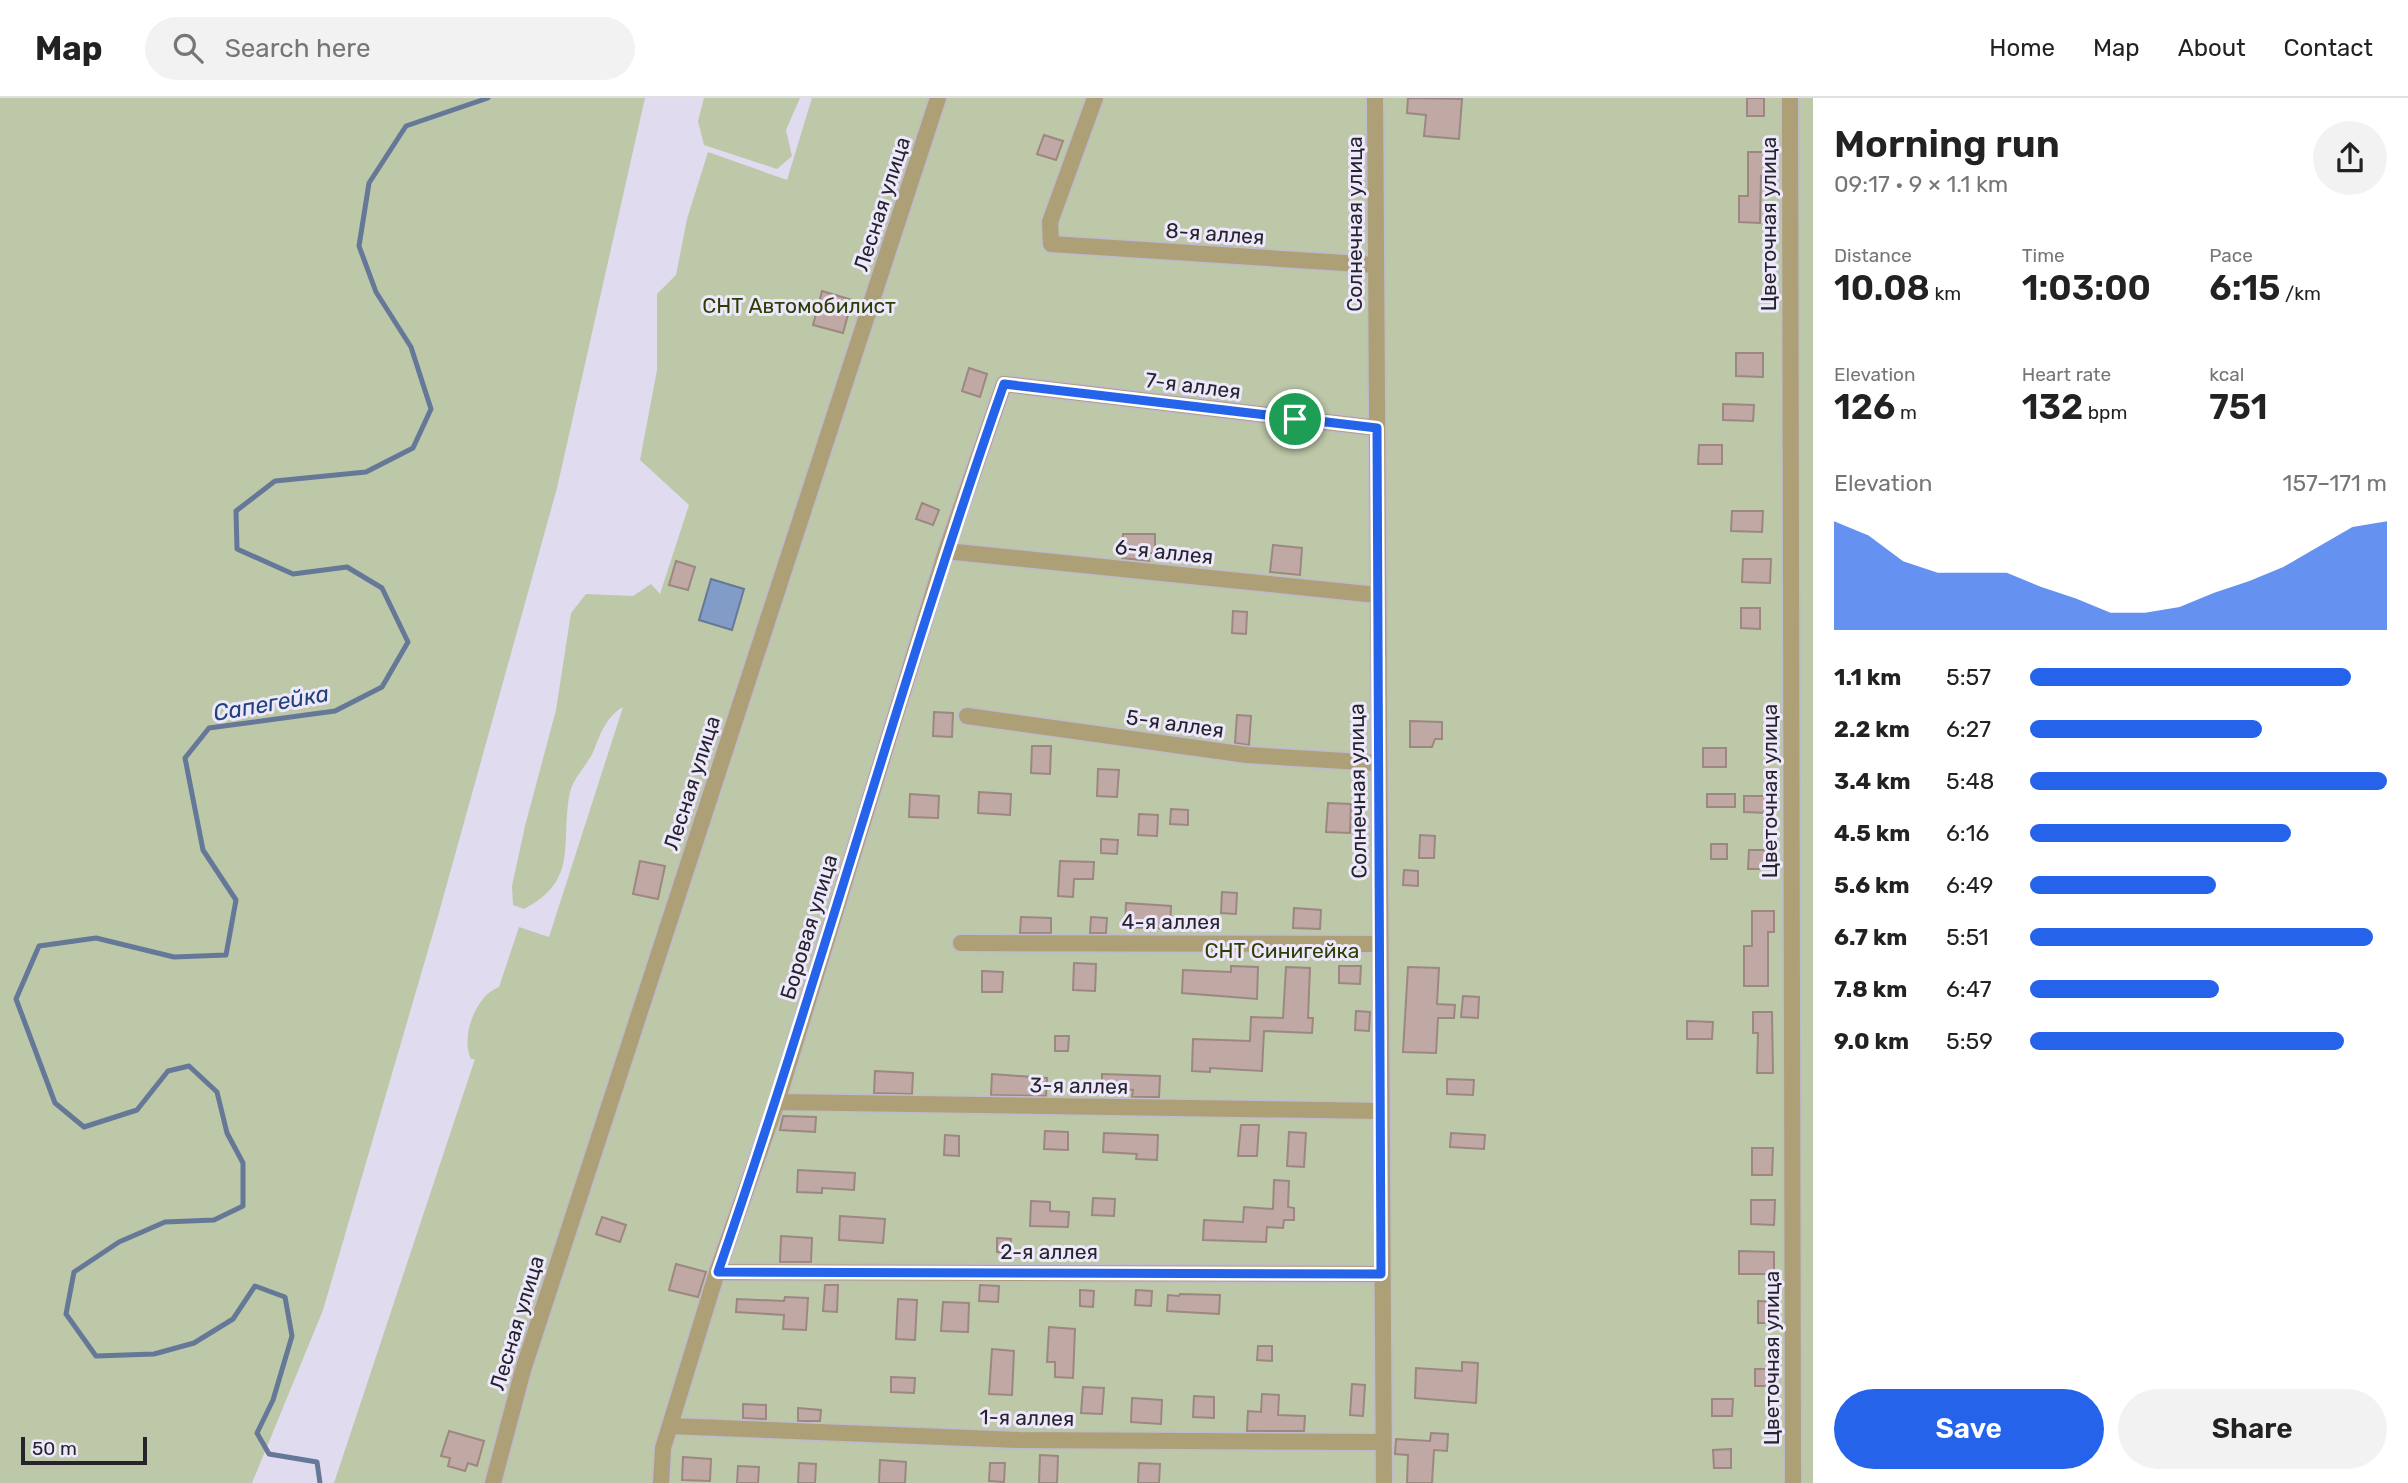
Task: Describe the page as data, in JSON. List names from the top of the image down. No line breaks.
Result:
{"streets":{"street":["Лесная улица","Солнечная улица","Цветочная улица","8-я аллея","7-я аллея","6-я аллея","5-я аллея","4-я аллея","Боровая улица","3-я аллея","2-я аллея","1-я аллея"]},"crossings":[["Солнечная улица","8-я аллея"],["Солнечная улица","7-я аллея"],["Солнечная улица","6-я аллея"],["Солнечная улица","5-я аллея"],["Солнечная улица","4-я аллея"],["Солнечная улица","3-я аллея"],["Солнечная улица","2-я аллея"],["Солнечная улица","1-я аллея"],["7-я аллея","Боровая улица"],["6-я аллея","Боровая улица"],["Боровая улица","3-я аллея"],["Боровая улица","2-я аллея"],["Боровая улица","1-я аллея"]],"water":["Сапегейка"],"parks":["СНТ Автомобилист","СНТ Синигейка"],"scale_bar":"50 m","page":{"header":"Map","search":"Search here","nav":["Home","Map","About","Contact"],"heading":["Morning run","09:17 · 9 × 1.1 km"],"stats":[["Distance","10.08 km"],["Time","1:03:00"],["Pace","6:15 /km"],["Elevation","126 m"],["Heart rate","132 bpm"],["kcal","751"]],"chart":["Elevation","157–171 m"],"list":[{"name":"1.1 km","note":"5:57"},{"name":"2.2 km","note":"6:27"},{"name":"3.4 km","note":"5:48"},{"name":"4.5 km","note":"6:16"},{"name":"5.6 km","note":"6:49"},{"name":"6.7 km","note":"5:51"},{"name":"7.8 km","note":"6:47"},{"name":"9.0 km","note":"5:59"}],"buttons":["Save","Share"],"scale":"50 m"}}
